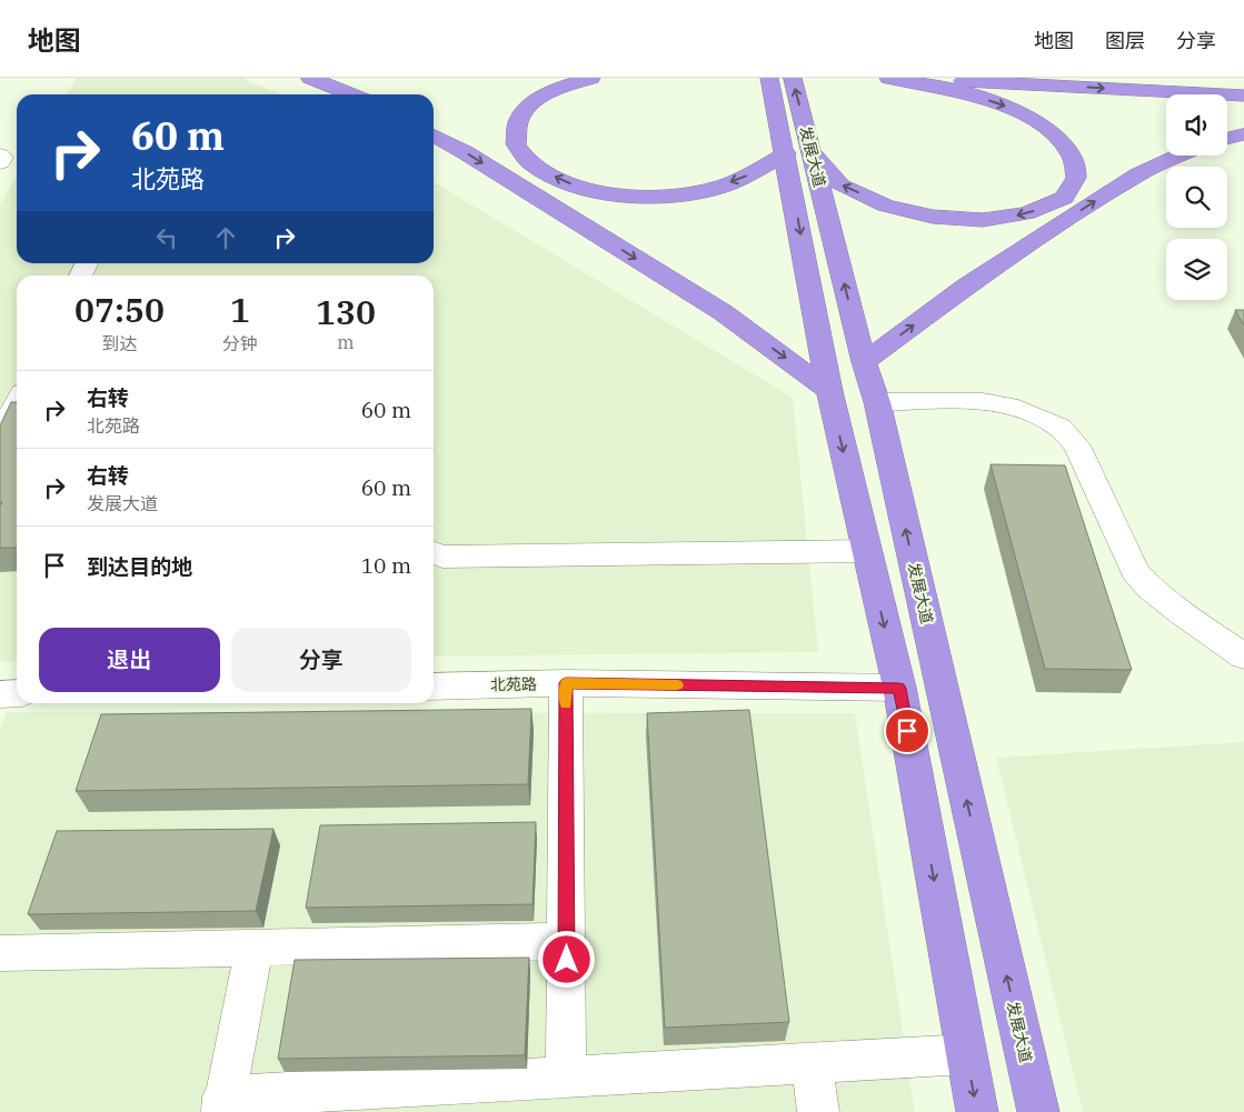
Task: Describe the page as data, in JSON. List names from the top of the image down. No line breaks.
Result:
{"streets":{"highway":["发展大道"],"street":["北苑路"]},"crossings":[["发展大道","北苑路"]],"page":{"header":"地图","nav":["地图","图层","分享"],"turn":["60 m","北苑路"],"eta":["07:50","到达","1","分钟","130","m"],"list":[{"name":"右转","note":"北苑路","value":"60 m"},{"name":"右转","note":"发展大道","value":"60 m"},{"name":"到达目的地","value":"10 m"}],"buttons":["退出","分享"]}}
